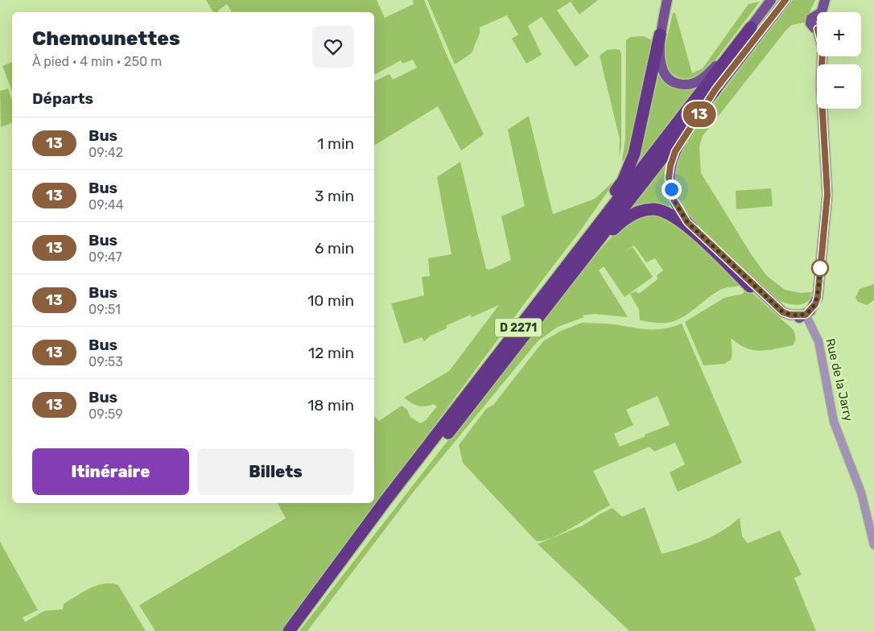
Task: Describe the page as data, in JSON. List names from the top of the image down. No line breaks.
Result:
{"streets":{"highway":["D 2271"],"street":["Rue de la Jarry"]},"lines":["bus line 13"],"page":{"on_map":"13","map_buttons":["+","−"],"heading":[["Chemounettes","À pied · 4 min · 250 m"],"Départs"],"list":[{"mark":"13","name":"Bus","note":"09:42","value":"1 min"},{"mark":"13","name":"Bus","note":"09:44","value":"3 min"},{"mark":"13","name":"Bus","note":"09:47","value":"6 min"},{"mark":"13","name":"Bus","note":"09:51","value":"10 min"},{"mark":"13","name":"Bus","note":"09:53","value":"12 min"},{"mark":"13","name":"Bus","note":"09:59","value":"18 min"}],"buttons":["Itinéraire","Billets"]}}
